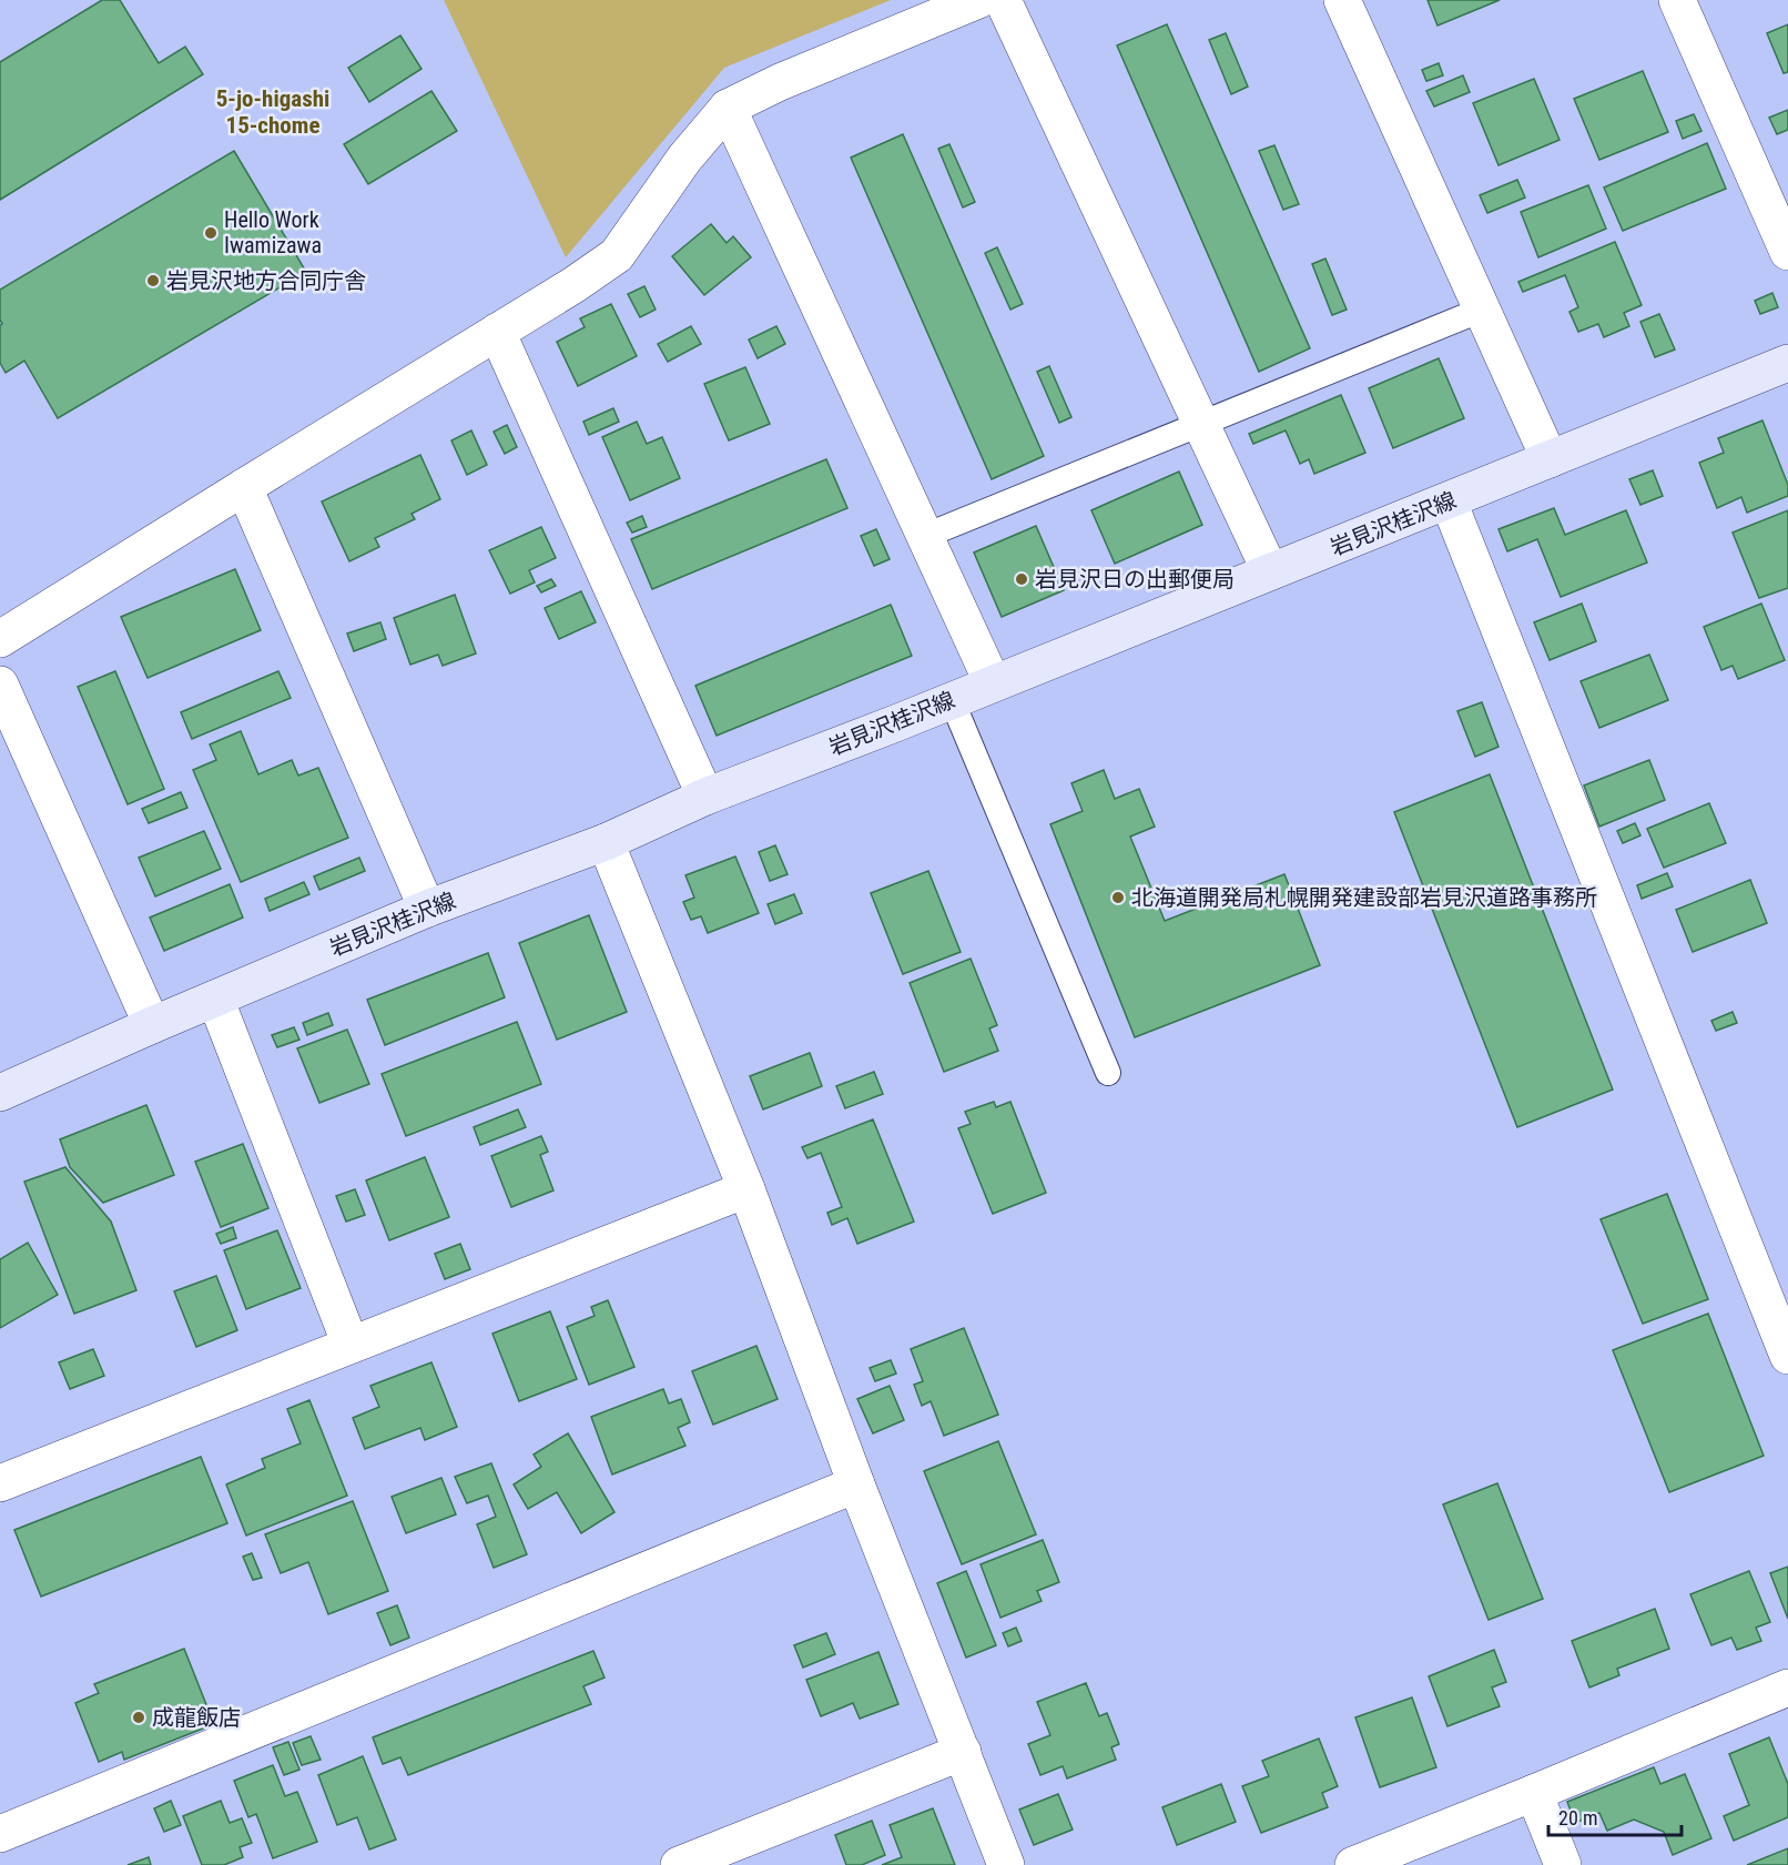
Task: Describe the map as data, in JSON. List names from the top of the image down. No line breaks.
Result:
{"streets":{"main road":["岩見沢桂沢線"]},"districts":["5-jo-higashi 15-chome"],"places":["Hello Work Iwamizawa","岩見沢地方合同庁舎","岩見沢日の出郵便局","北海道開発局札幌開発建設部岩見沢道路事務所","成龍飯店"],"scale_bar":"20 m"}
